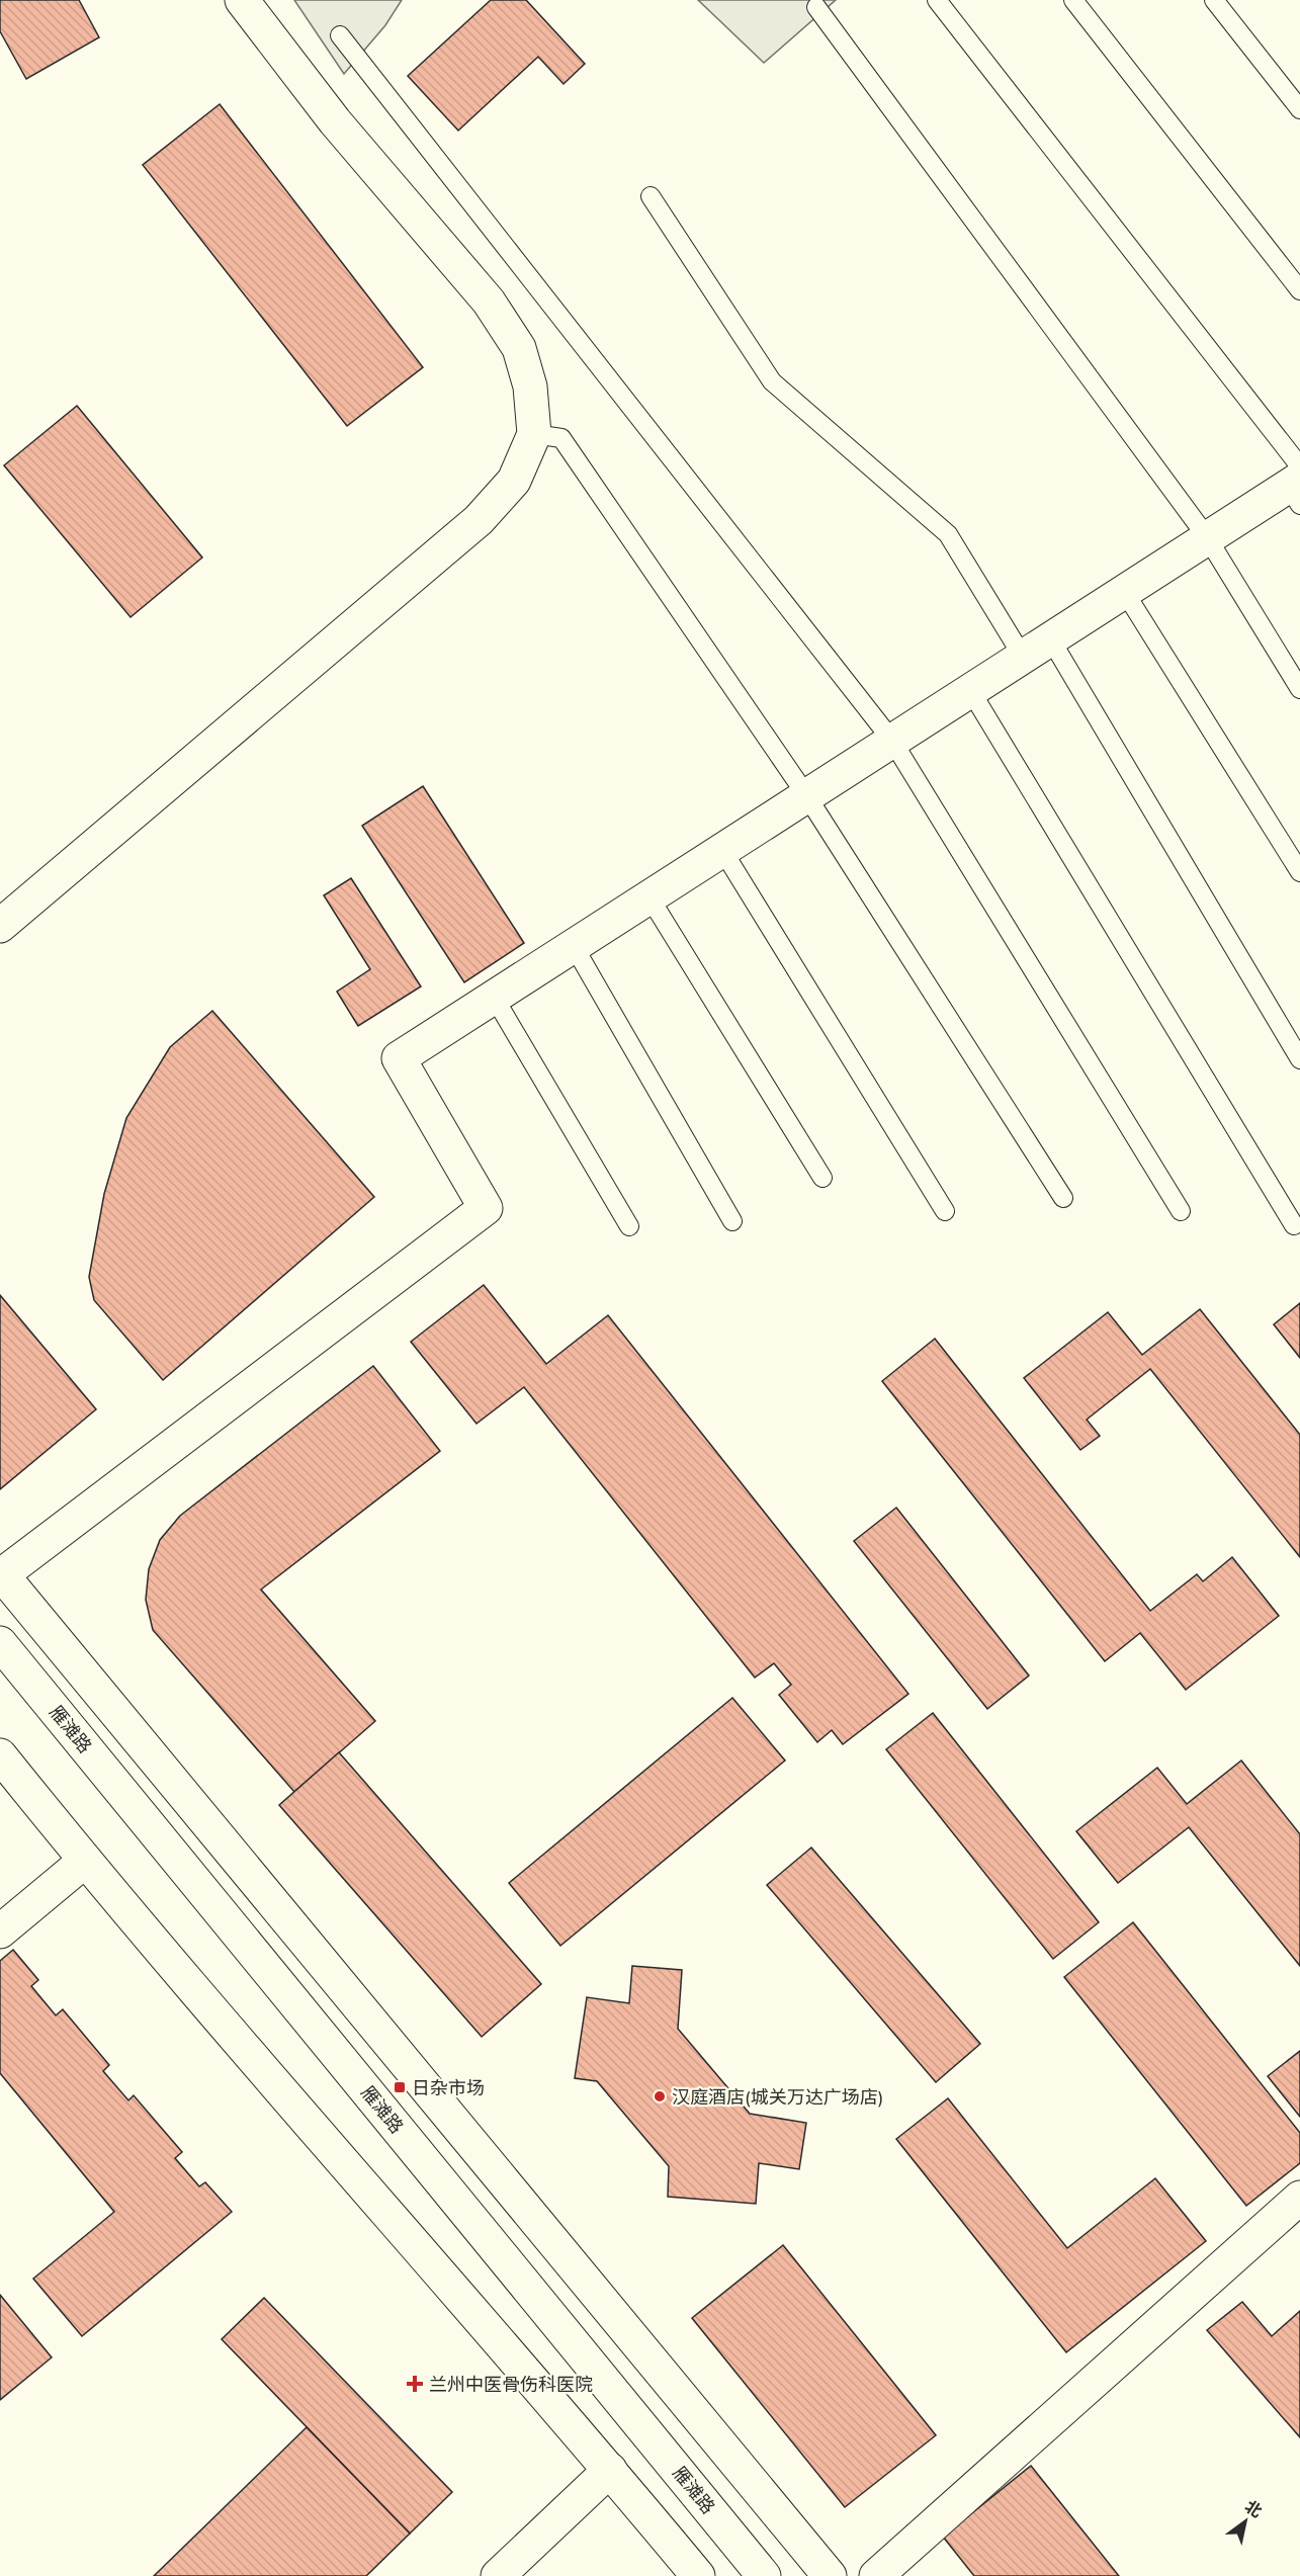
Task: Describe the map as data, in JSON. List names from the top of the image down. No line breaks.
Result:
{"streets":{"street":["雁滩路"]},"places":{"transit":["日杂市场"],"other":["汉庭酒店(城关万达广场店)"],"health":["兰州中医骨伤科医院"]},"north":"top right"}
